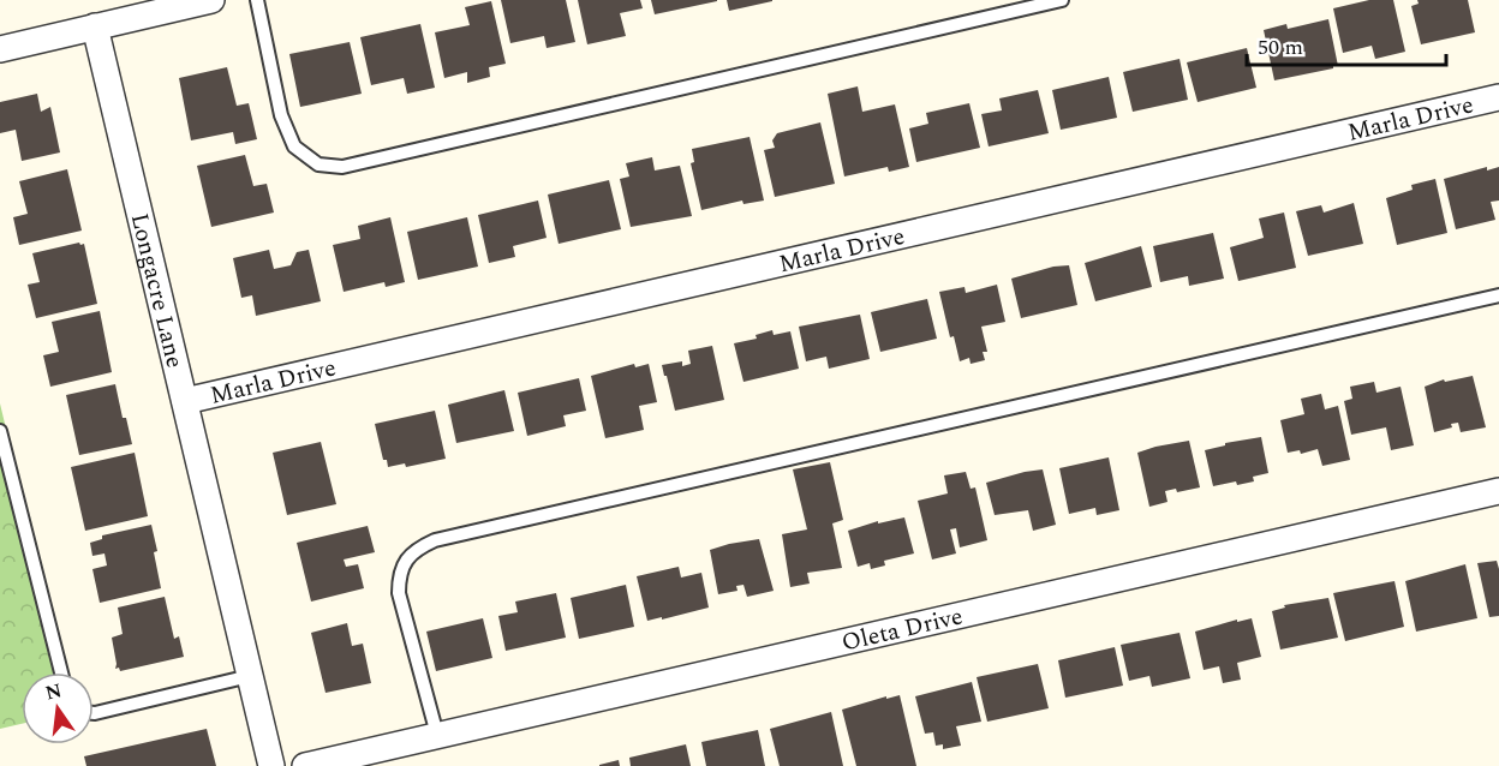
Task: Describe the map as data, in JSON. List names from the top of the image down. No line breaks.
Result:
{"streets":{"street":["Marla Drive","Longacre Lane","Oleta Drive"]},"crossings":[["Marla Drive","Longacre Lane"]],"scale_bar":"50 m","north":"top"}
